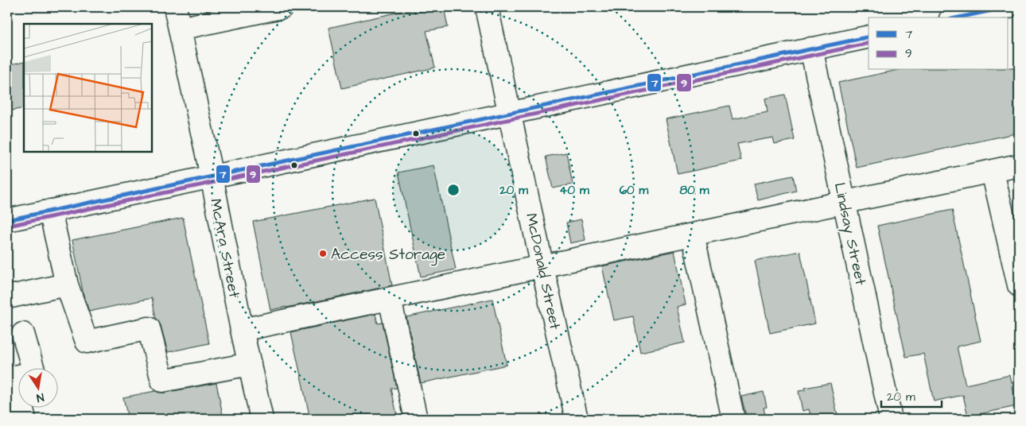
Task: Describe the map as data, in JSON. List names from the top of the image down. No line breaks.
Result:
{"streets":{"street":["Lindsay Street","McAra Street","McDonald Street"]},"places":["Access Storage"],"lines":["transit line 7","transit line 9"],"legend":["7","9"],"scale_bar":"20 m","north":"bottom","rings":["20 m","40 m","60 m","80 m"]}
